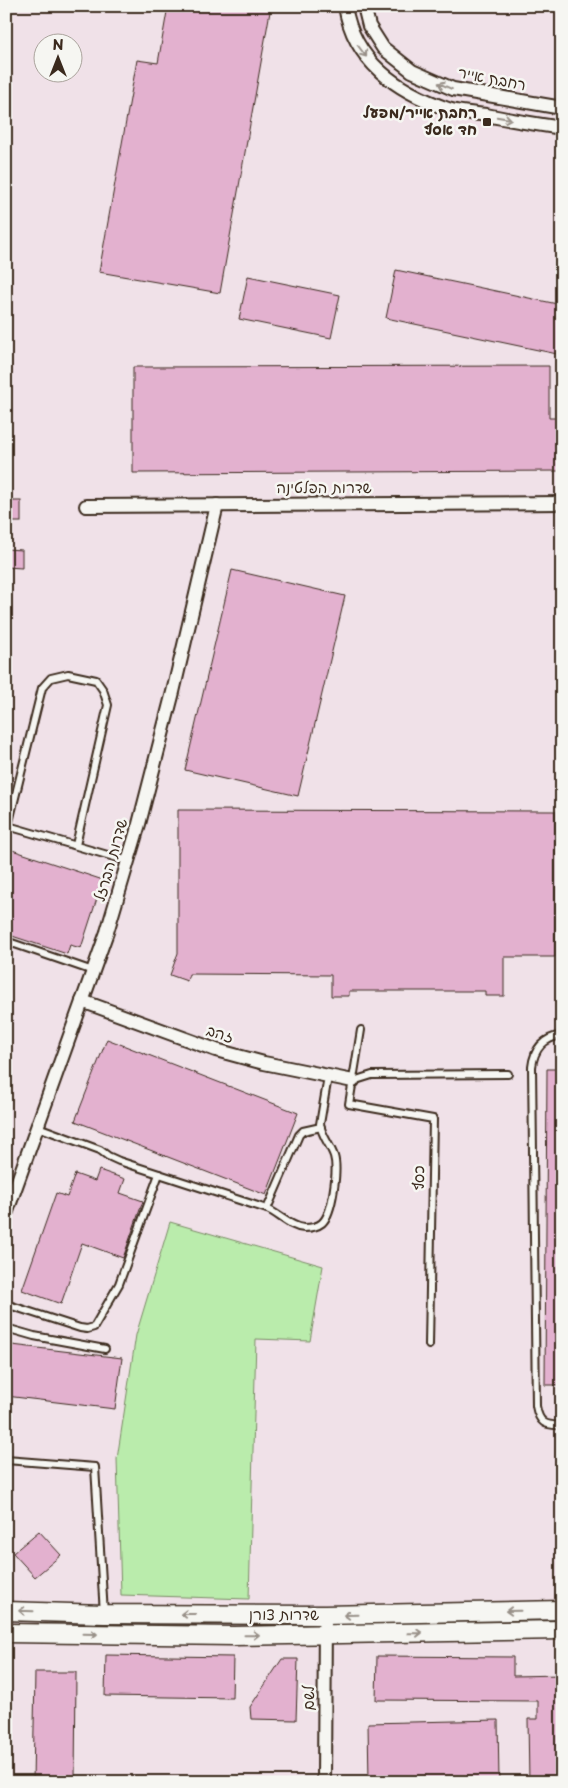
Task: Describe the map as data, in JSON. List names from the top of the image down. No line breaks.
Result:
{"streets":{"street":["רחבת אייר","שדרות הפלטינה","שדרות הברזל","זהב","שדרות צורן","לשם"],"lane":["כסף"]},"crossings":[["שדרות הפלטינה","שדרות הברזל"],["שדרות הברזל","זהב"],["זהב","כסף"],["שדרות צורן","לשם"]],"places":{"transit":["רחבת אייר/מפעל חד אסף"]},"north":"top"}
